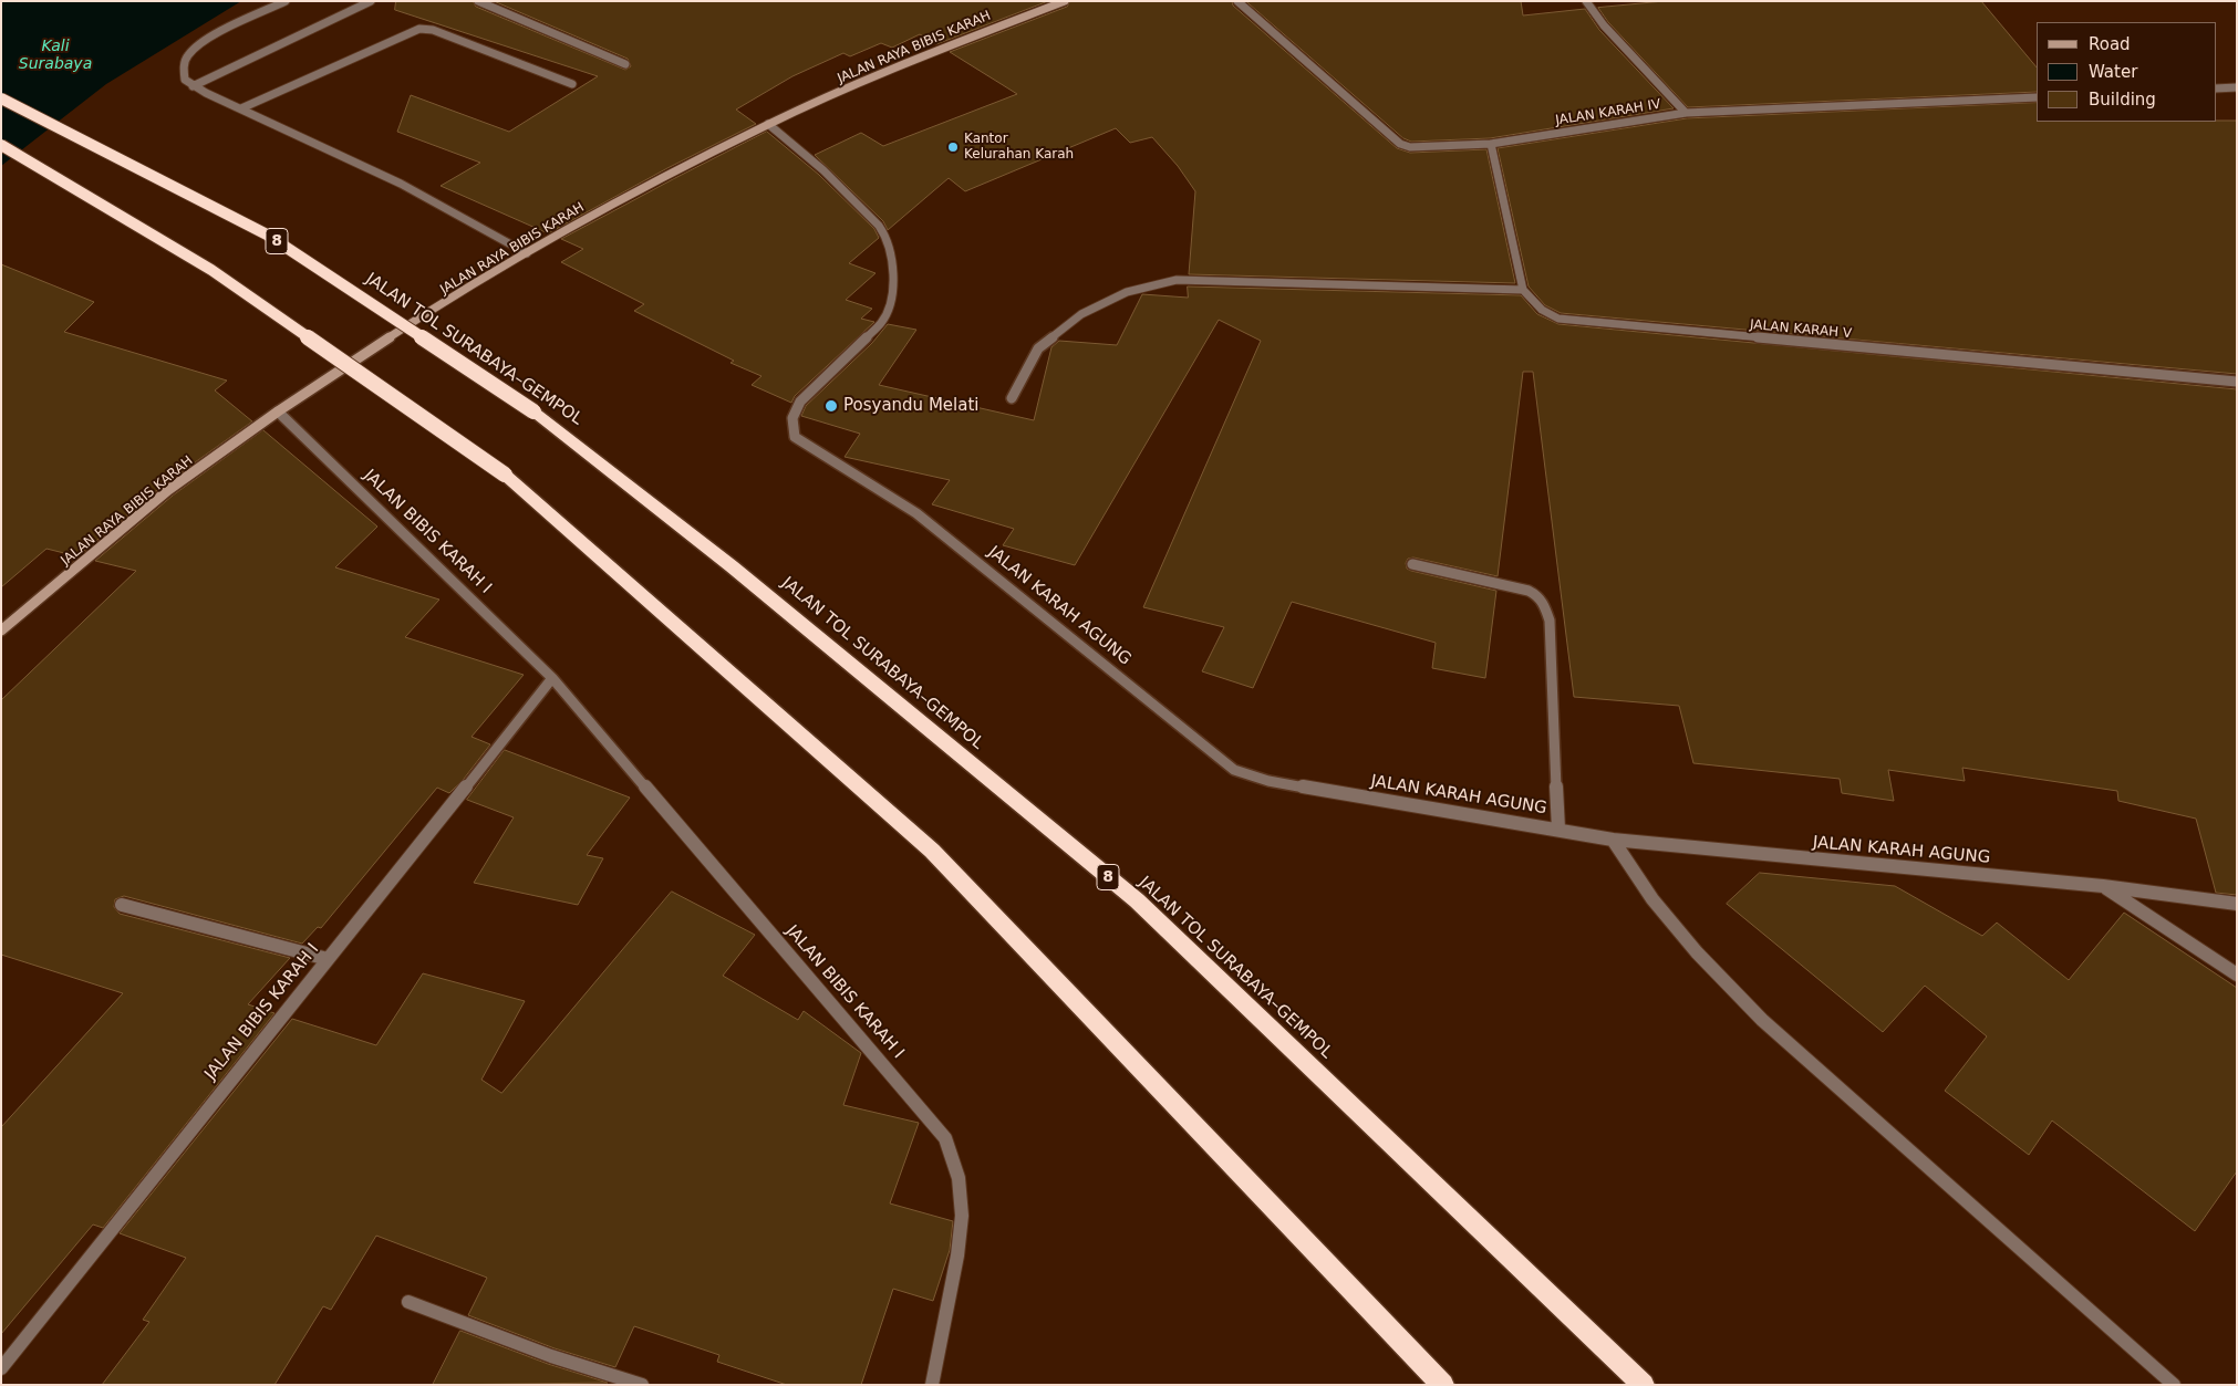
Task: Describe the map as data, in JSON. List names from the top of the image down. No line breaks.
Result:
{"streets":{"highway":["8","JALAN TOL SURABAYA–GEMPOL"],"main road":["JALAN RAYA BIBIS KARAH"],"street":["JALAN KARAH IV","JALAN KARAH V","JALAN BIBIS KARAH I","JALAN KARAH AGUNG"]},"crossings":[["JALAN RAYA BIBIS KARAH","JALAN BIBIS KARAH I"],["JALAN RAYA BIBIS KARAH","JALAN KARAH AGUNG"]],"water":["Kali Surabaya"],"places":["Kantor Kelurahan Karah","Posyandu Melati"],"legend":["Road","Water","Building"]}
